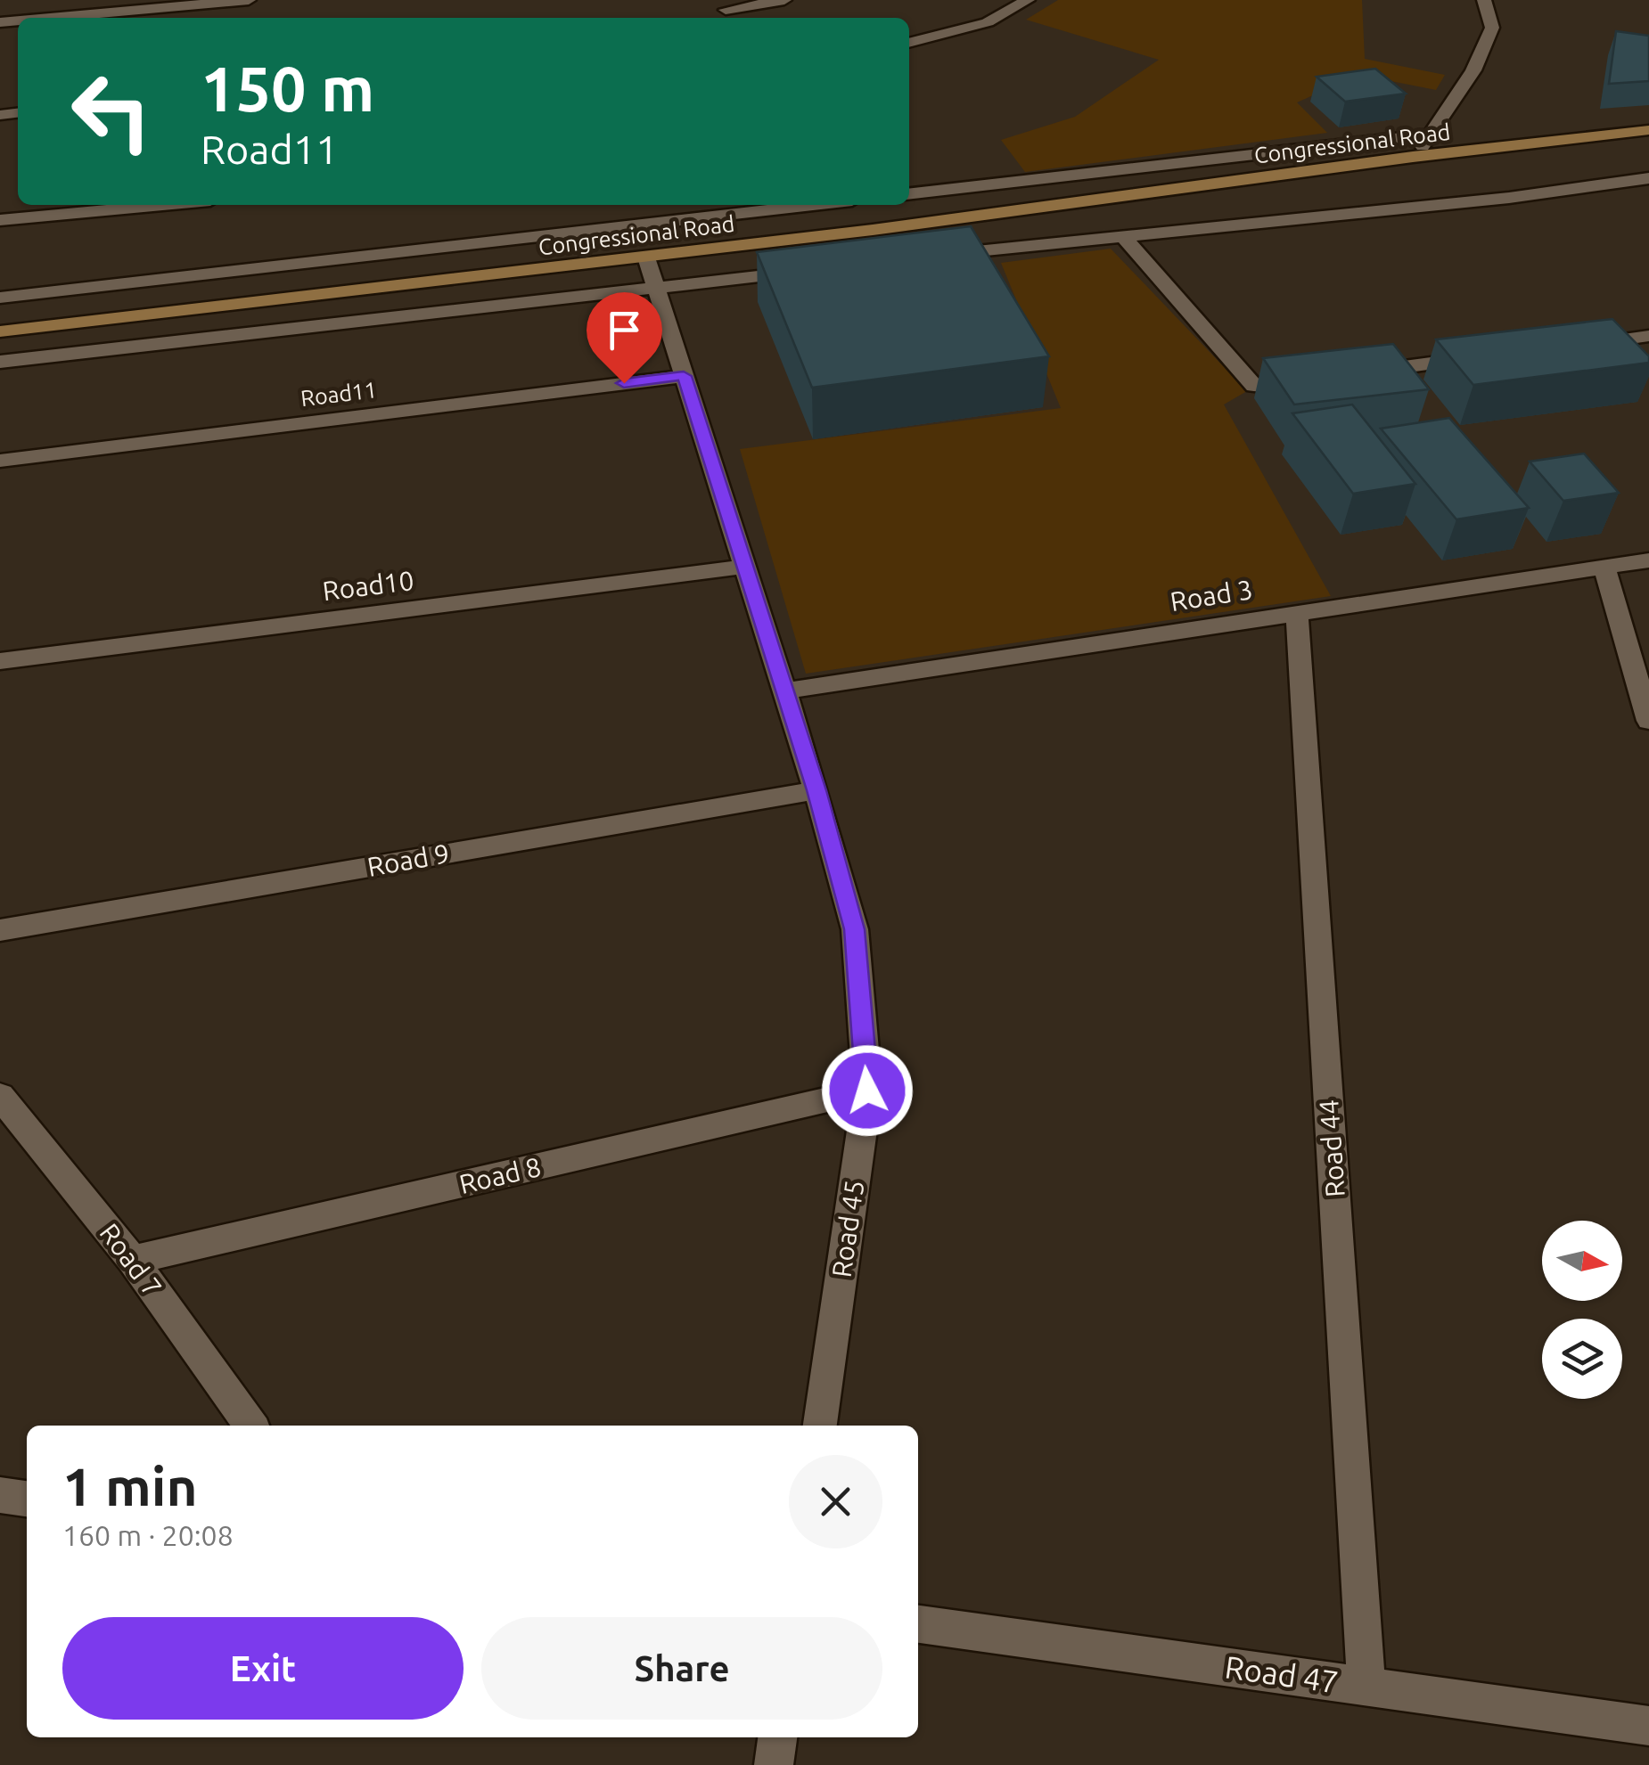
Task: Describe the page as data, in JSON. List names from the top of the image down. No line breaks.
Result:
{"streets":{"main road":["Congressional Road"],"street":["Road11","Road10","Road 3","Road 9","Road 44","Road 8","Road 45","Road 7","Road 47"]},"crossings":[["Congressional Road","Road 45"],["Road11","Road 45"],["Road10","Road 45"],["Road 3","Road 44"],["Road 3","Road 45"],["Road 9","Road 45"],["Road 44","Road 47"],["Road 8","Road 45"],["Road 8","Road 7"]],"north":"right","page":{"turn":["150 m","Road11"],"heading":["1 min","160 m · 20:08"],"buttons":["Exit","Share"]}}
